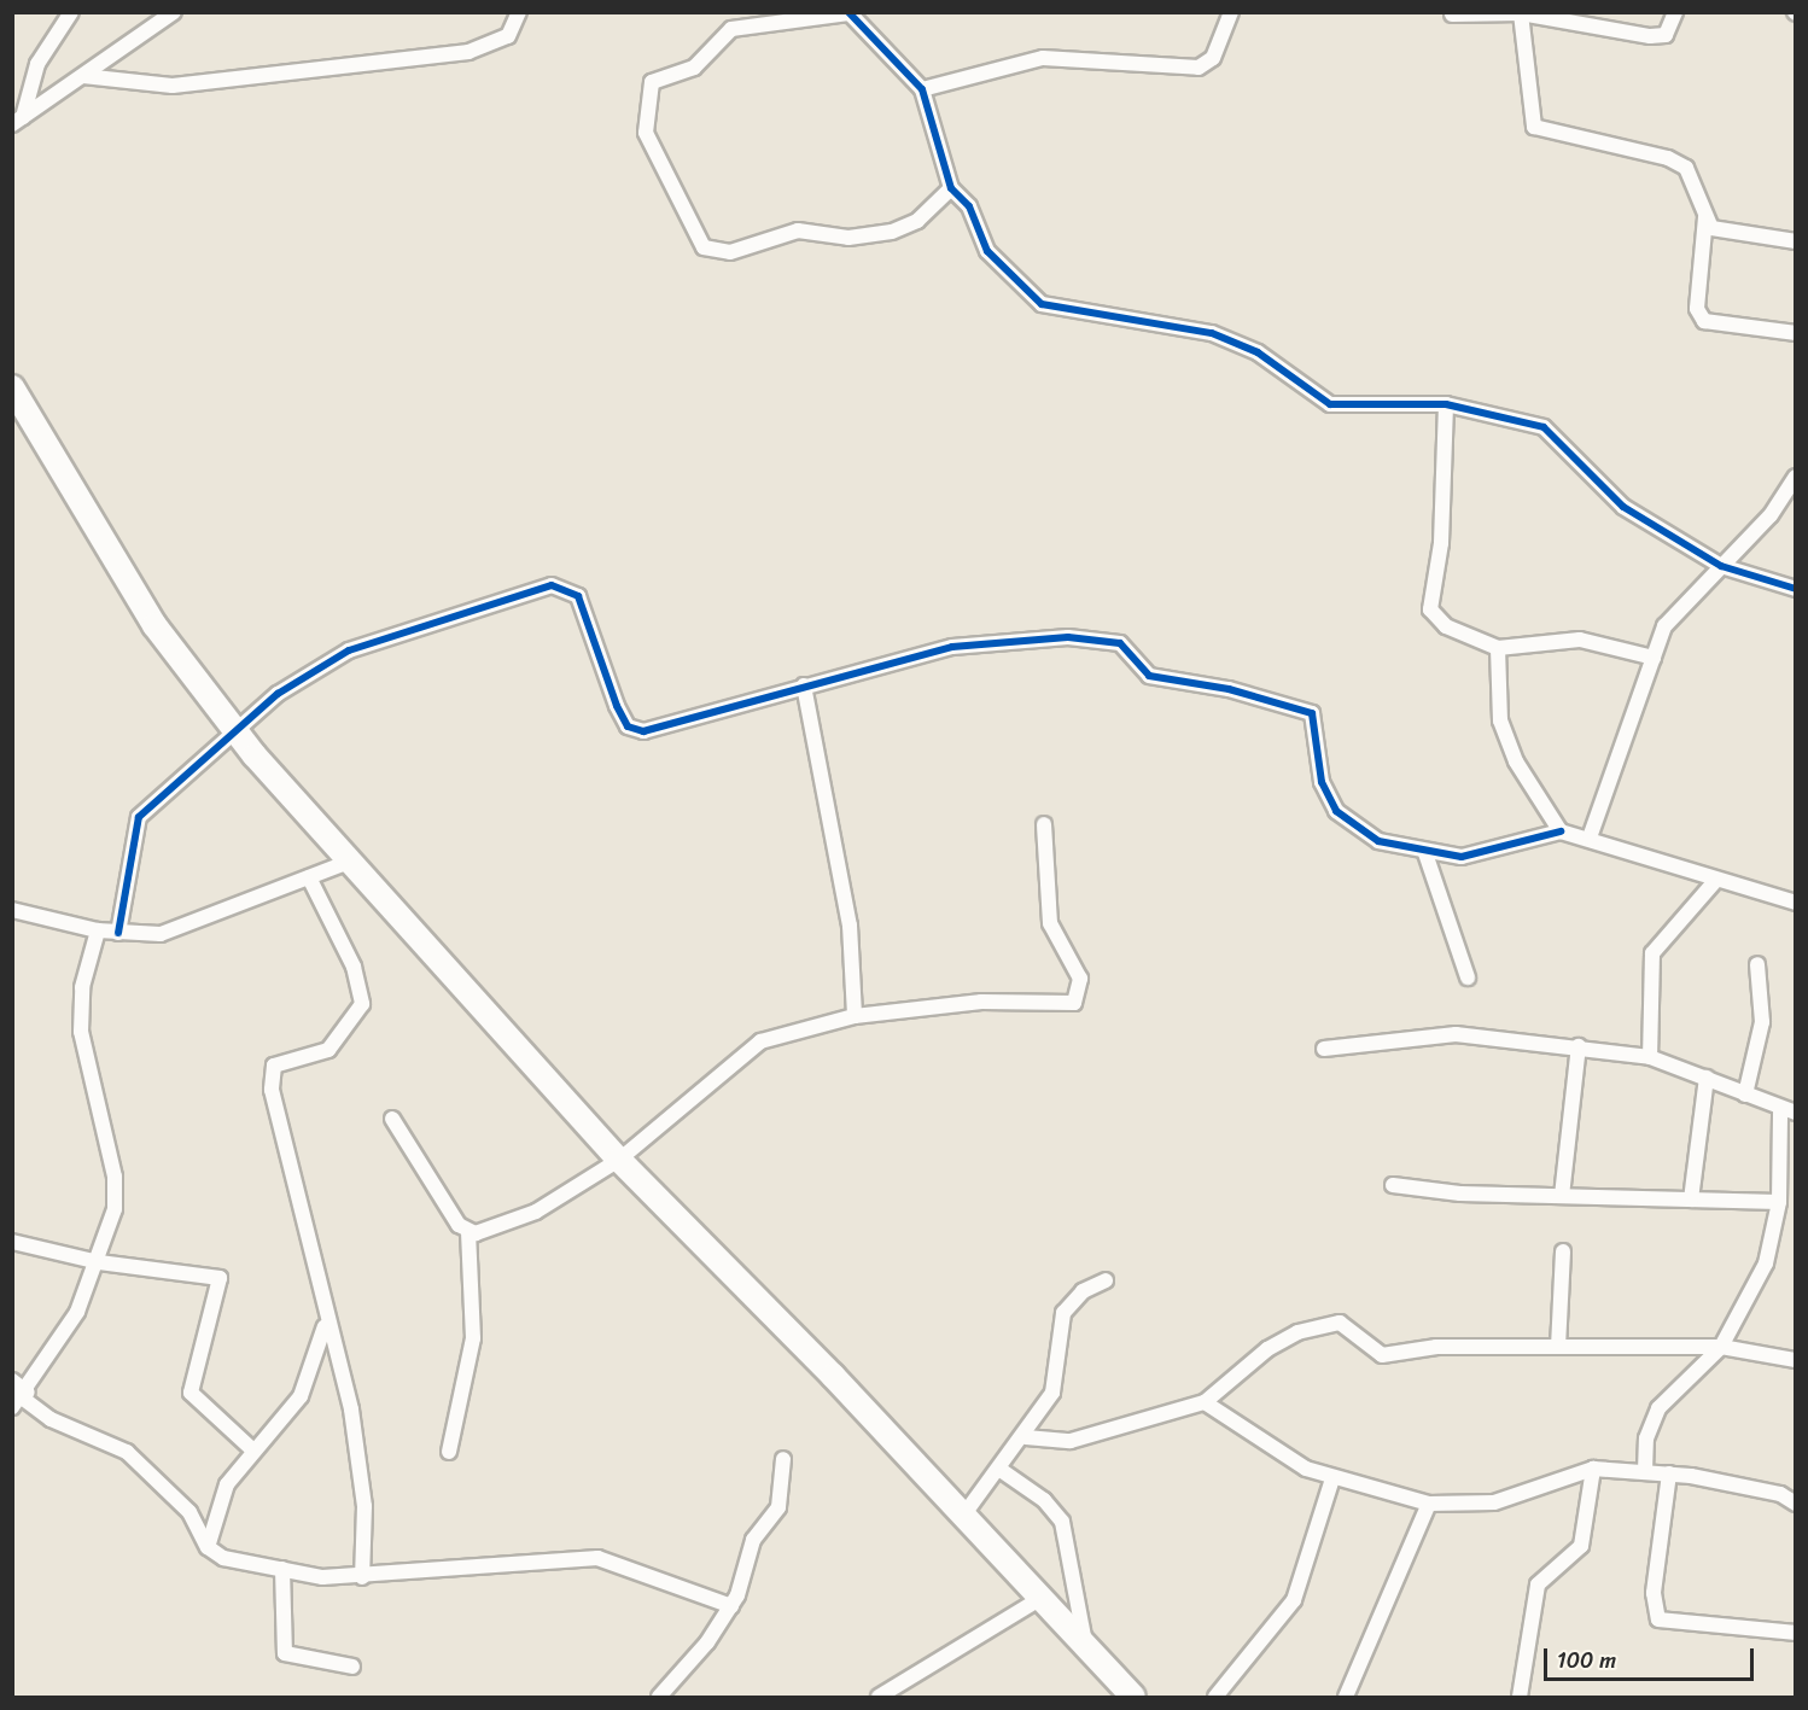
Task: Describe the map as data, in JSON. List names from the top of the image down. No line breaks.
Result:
{"scale_bar":"100 m"}
